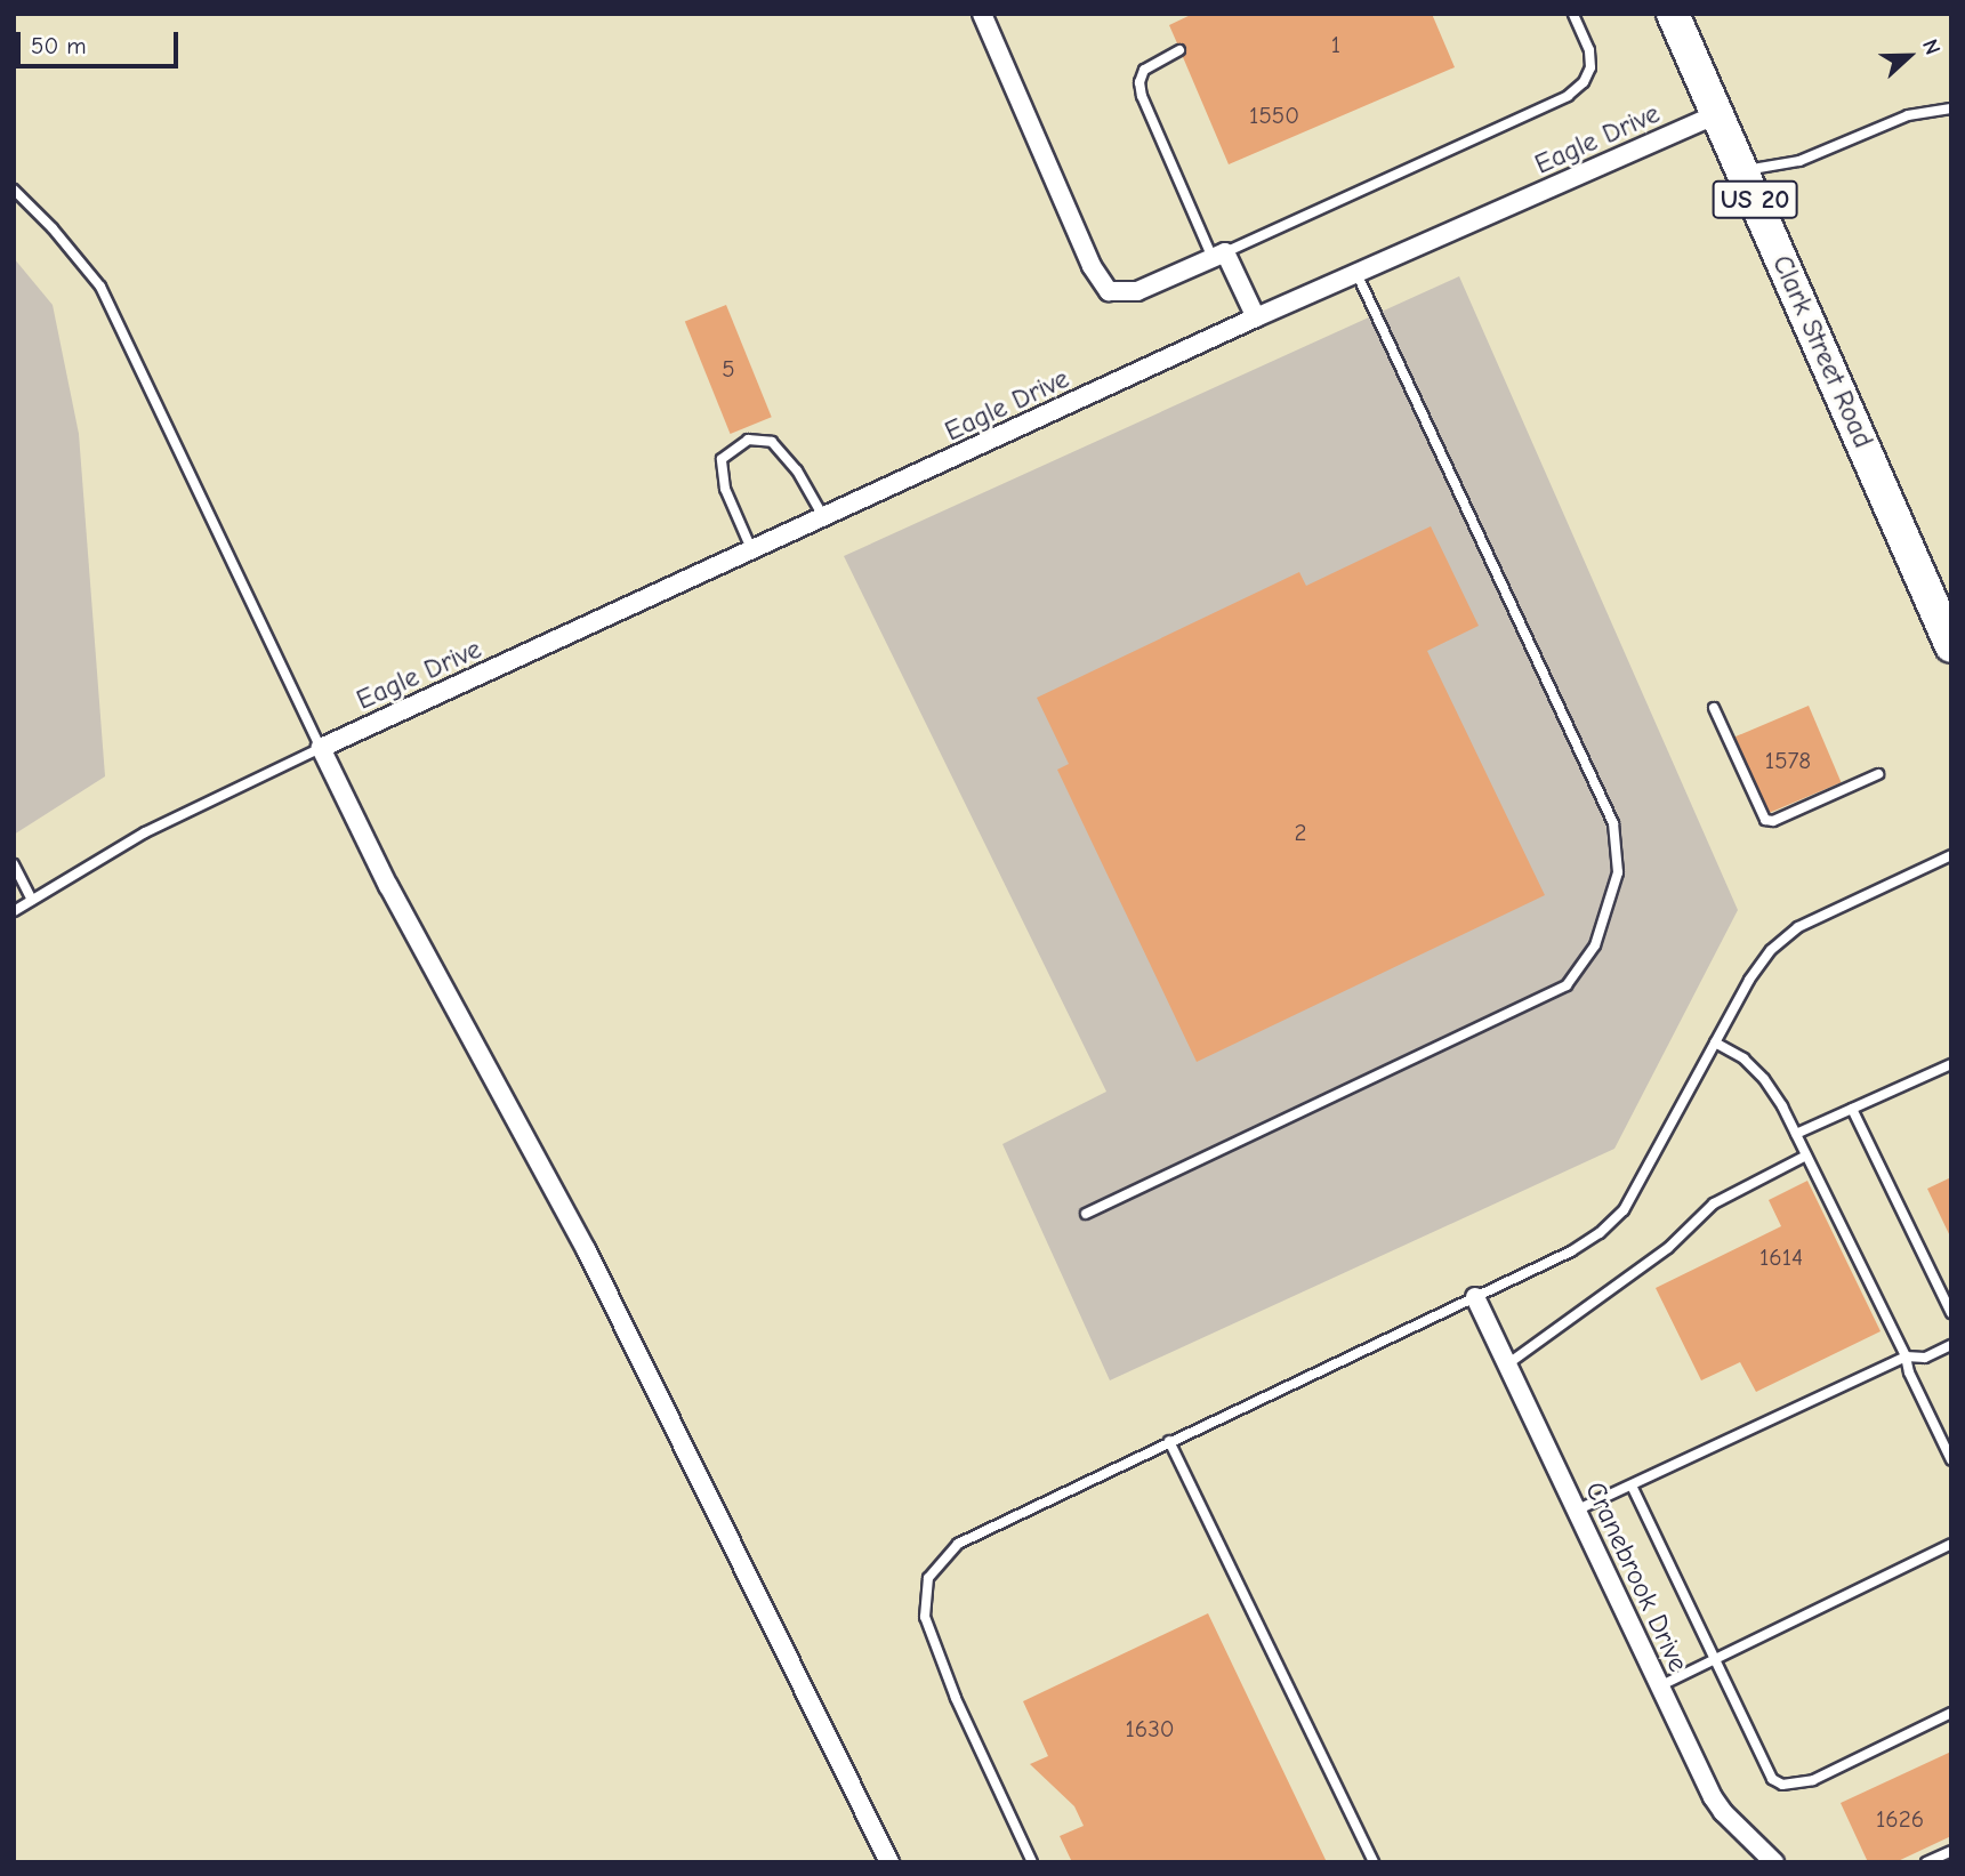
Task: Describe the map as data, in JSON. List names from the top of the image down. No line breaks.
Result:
{"streets":{"highway":["US 20","Clark Street Road"],"street":["Eagle Drive","Cranebrook Drive"]},"crossings":[["Eagle Drive","Clark Street Road"]],"house_numbers":["1","1550","5","1578","2","1614","1630","1626"],"scale_bar":"50 m","north":"right"}
